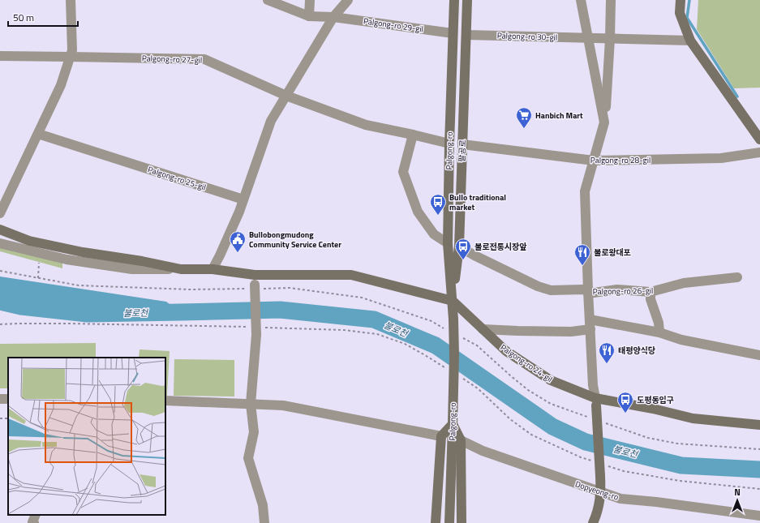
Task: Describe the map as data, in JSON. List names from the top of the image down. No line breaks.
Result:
{"streets":{"main road":["Palgong-ro","팔공로","Palgong-ro 24-gil"],"street":["Palgong-ro 29-gil","Palgong-ro 30-gil","Palgong-ro 27-gil","Palgong-ro 28-gil","Palgong-ro 25-gil","Palgong-ro 26-gil","Dopyeong-ro"]},"crossings":[["Palgong-ro 29-gil","Palgong-ro"],["Palgong-ro 30-gil","팔공로"],["Palgong-ro 27-gil","Palgong-ro"],["Palgong-ro","팔공로"],["Palgong-ro","Palgong-ro 24-gil"],["팔공로","Palgong-ro 28-gil"],["팔공로","Palgong-ro 26-gil"],["팔공로","Palgong-ro 24-gil"]],"water":["불로천"],"places":{"supermarket":["Hanbich Mart"],"bus stop":["Bullo traditional market","불로전통시장앞","도평동입구"],"public building":["Bullobongmudong Community Service Center"],"restaurant":["불로왕대포","태평양식당"]},"scale_bar":"50 m","north":"top"}
